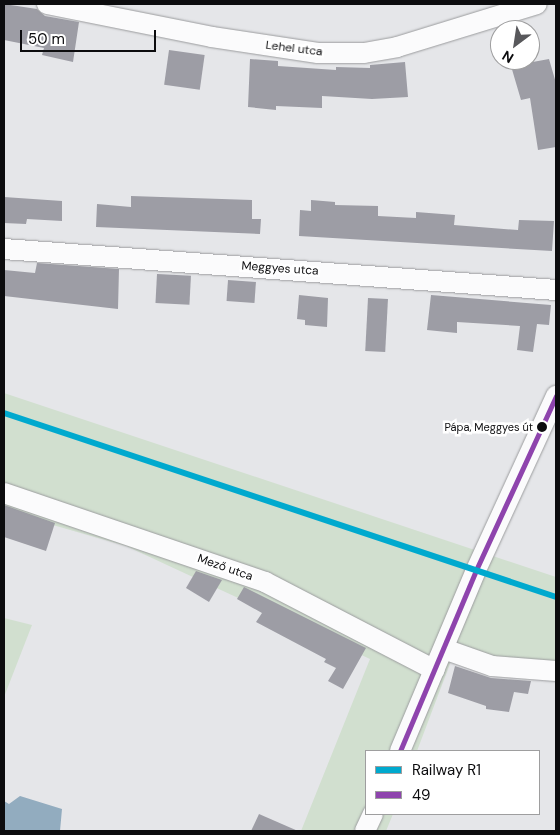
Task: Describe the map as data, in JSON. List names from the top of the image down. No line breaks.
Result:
{"streets":{"street":["Lehel utca","Meggyes utca","Mező utca"]},"places":["Pápa, Meggyes út"],"lines":["transit line 49","rail line R1"],"legend":["Railway R1","49"],"scale_bar":"50 m","north":"bottom left"}
